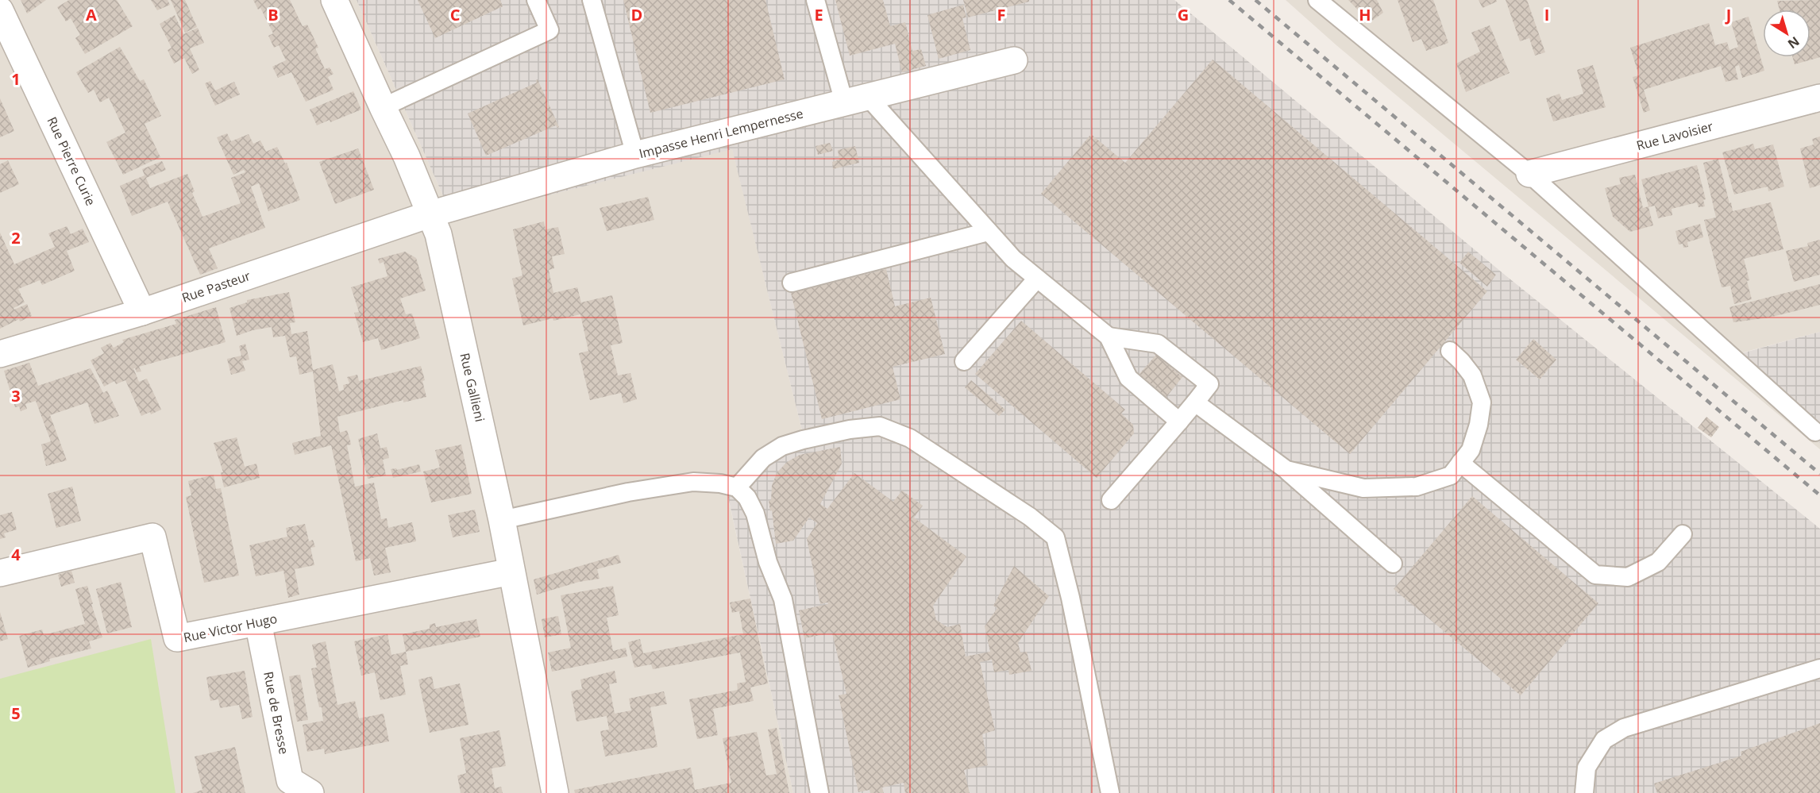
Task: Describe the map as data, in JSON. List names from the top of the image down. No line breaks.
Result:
{"streets":{"street":["Impasse Henri Lempernesse","Rue Lavoisier","Rue Pierre Curie","Rue Pasteur","Rue Gallieni","Rue Victor Hugo","Rue de Bresse"]},"crossings":[["Impasse Henri Lempernesse","Rue Pasteur"],["Impasse Henri Lempernesse","Rue Gallieni"],["Rue Pierre Curie","Rue Pasteur"],["Rue Pasteur","Rue Gallieni"],["Rue Gallieni","Rue Victor Hugo"],["Rue Victor Hugo","Rue de Bresse"]],"north":"bottom right","grid":{"columns":["A","B","C","D","E","F","G","H","I","J"],"rows":["1","2","3","4","5"]}}
